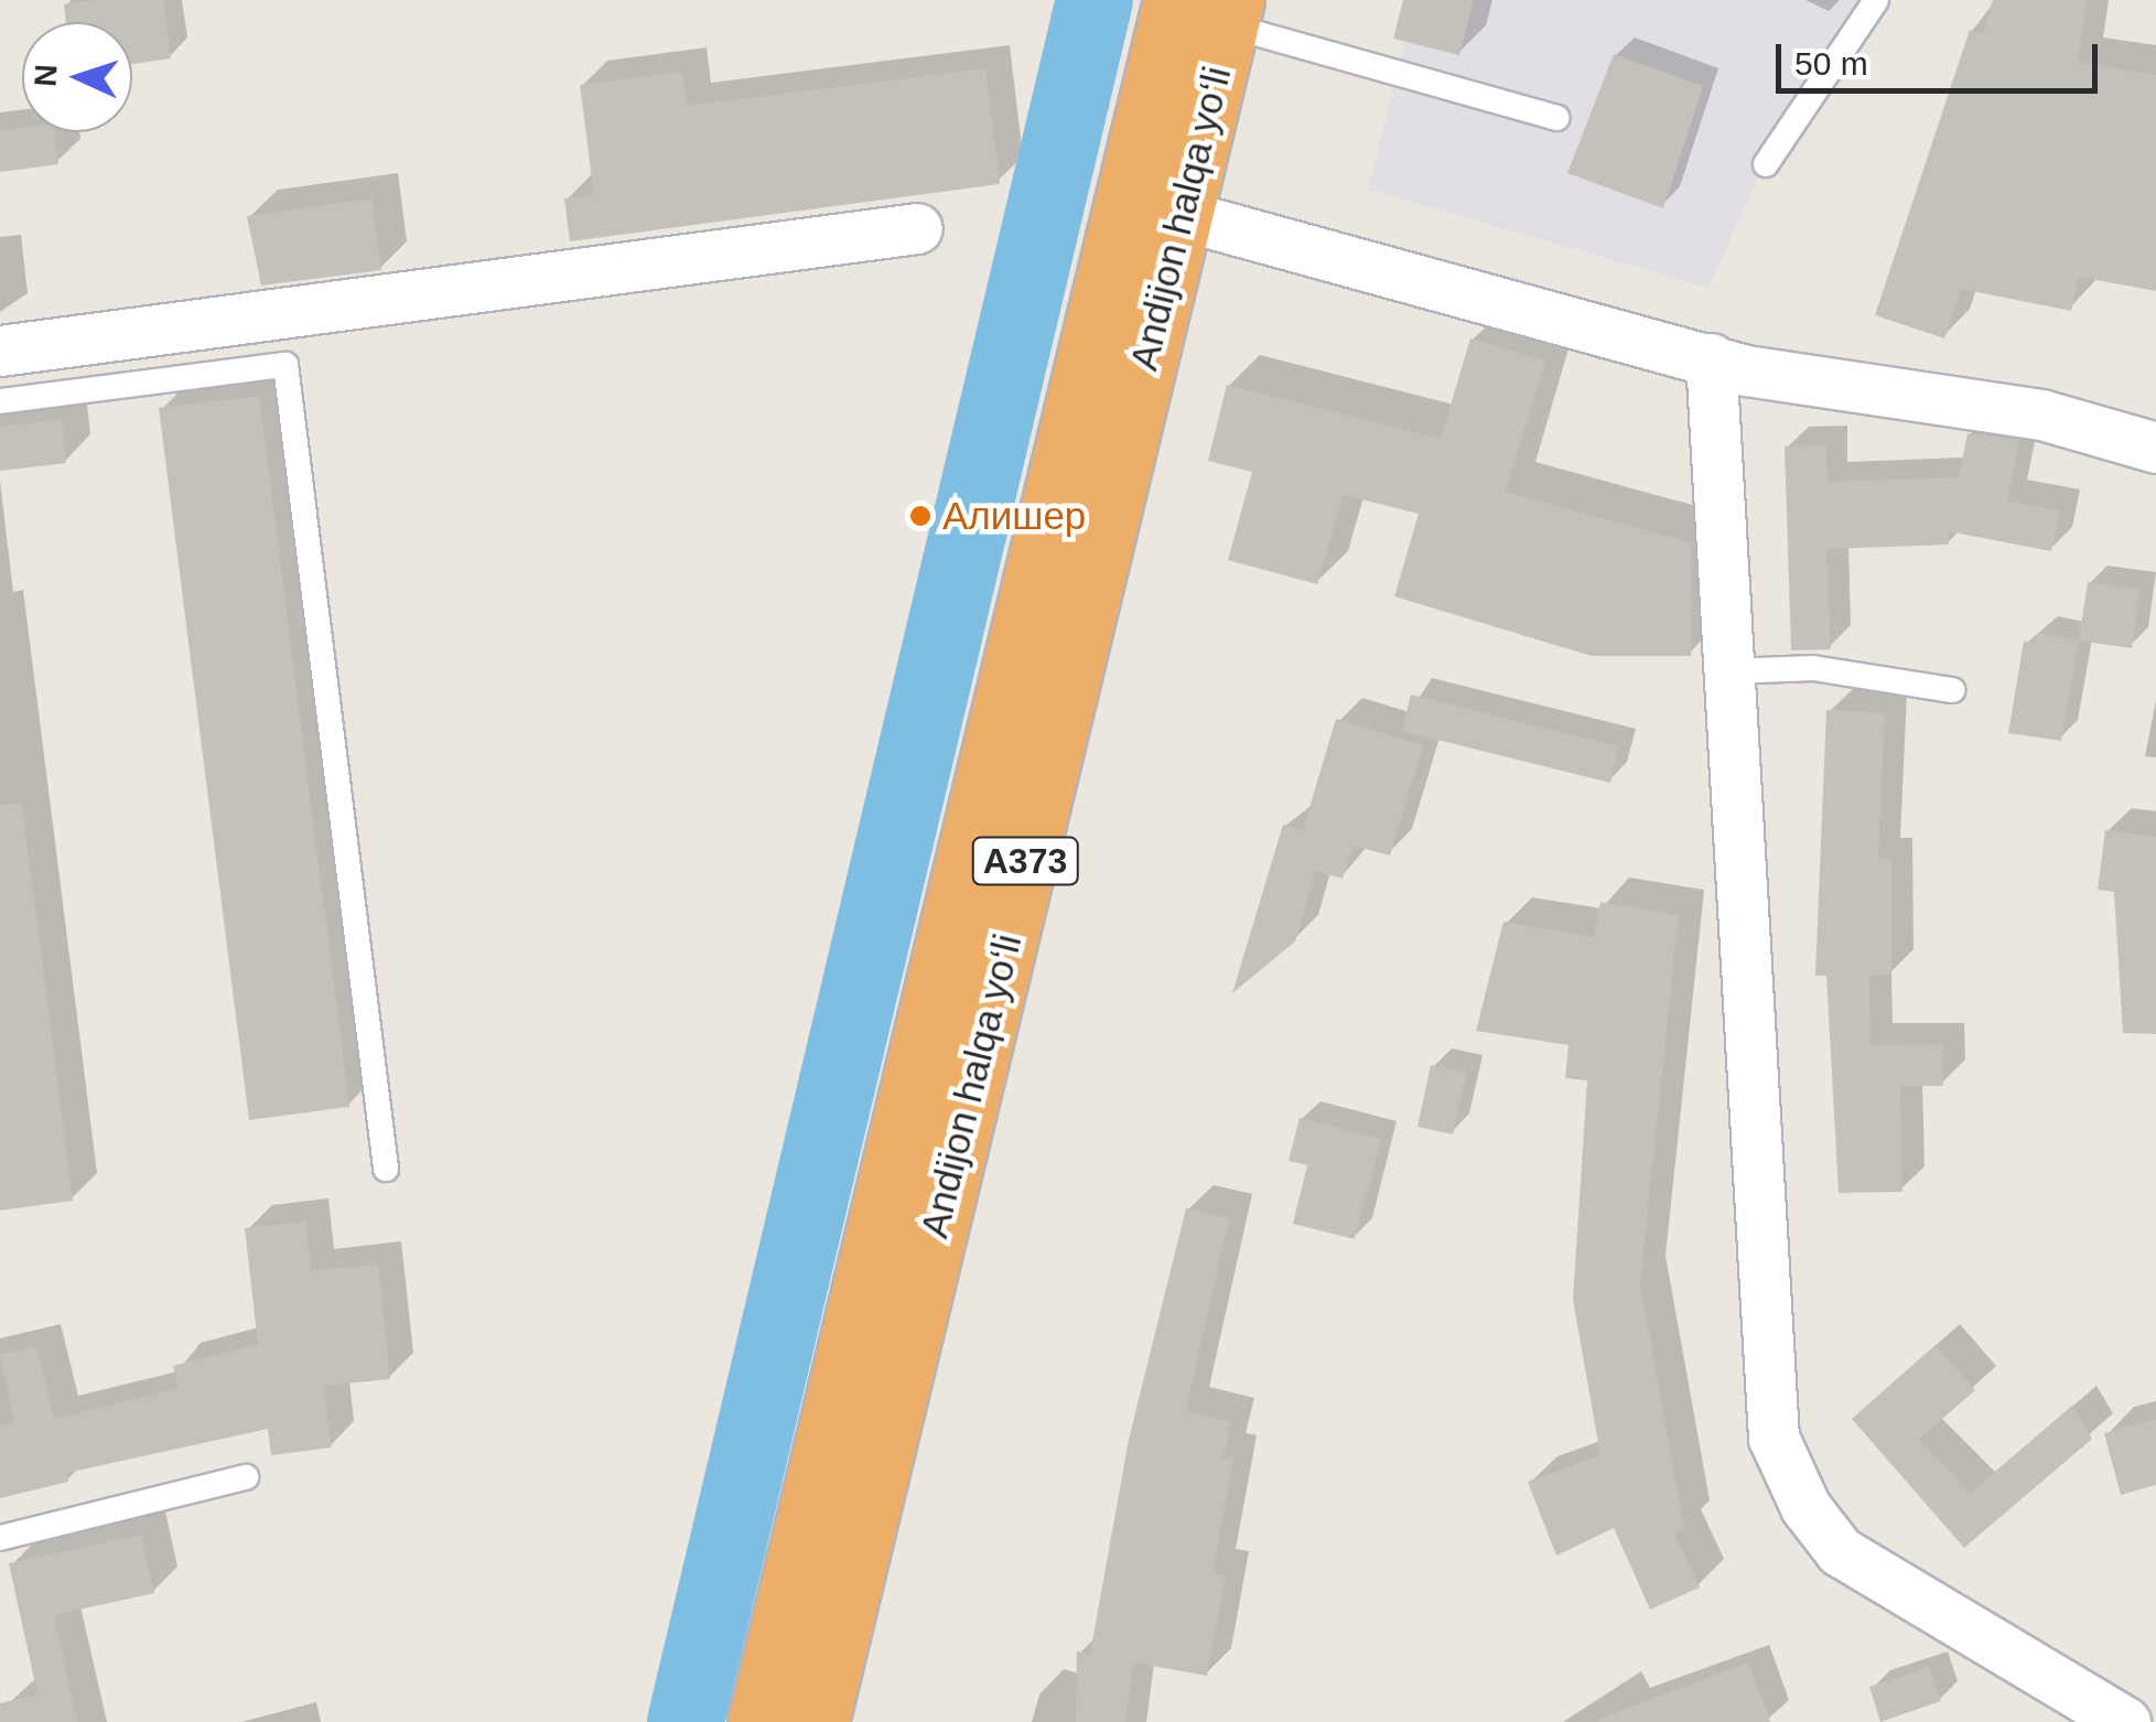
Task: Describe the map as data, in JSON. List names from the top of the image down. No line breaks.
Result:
{"streets":{"highway":["Andijon halqa yo‘li","A373"]},"places":["Алишер"],"scale_bar":"50 m","north":"left"}
